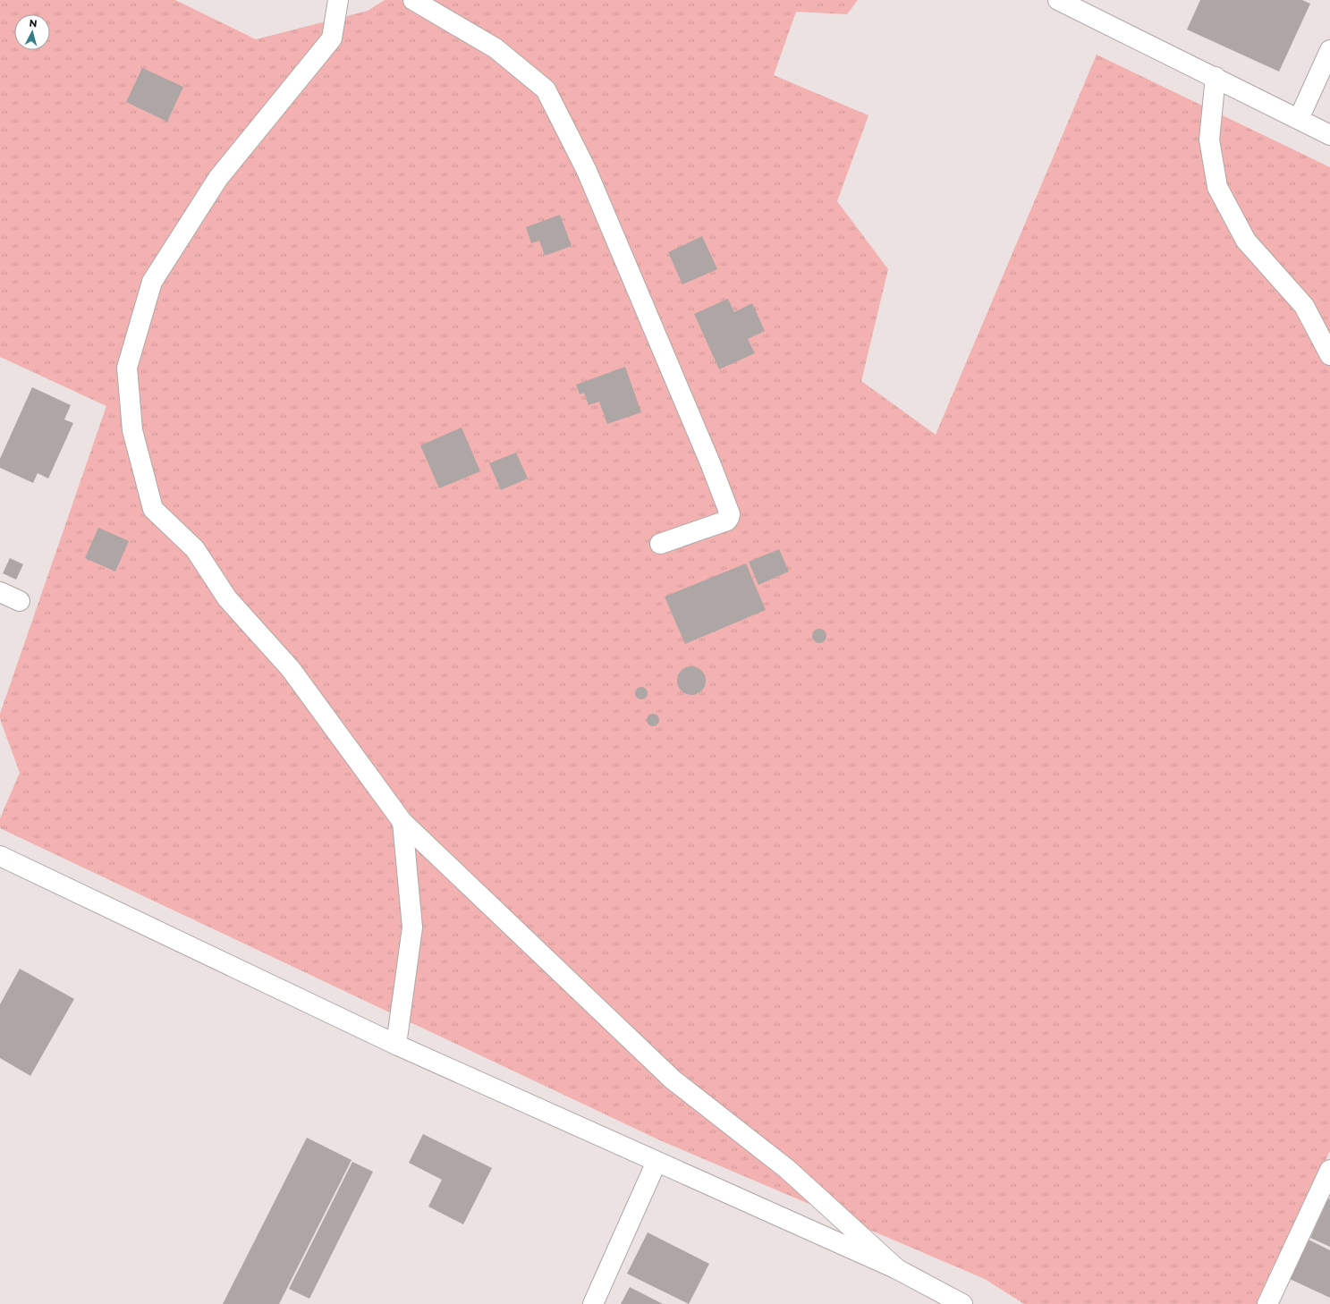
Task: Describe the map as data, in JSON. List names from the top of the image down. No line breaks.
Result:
{"north":"top"}
